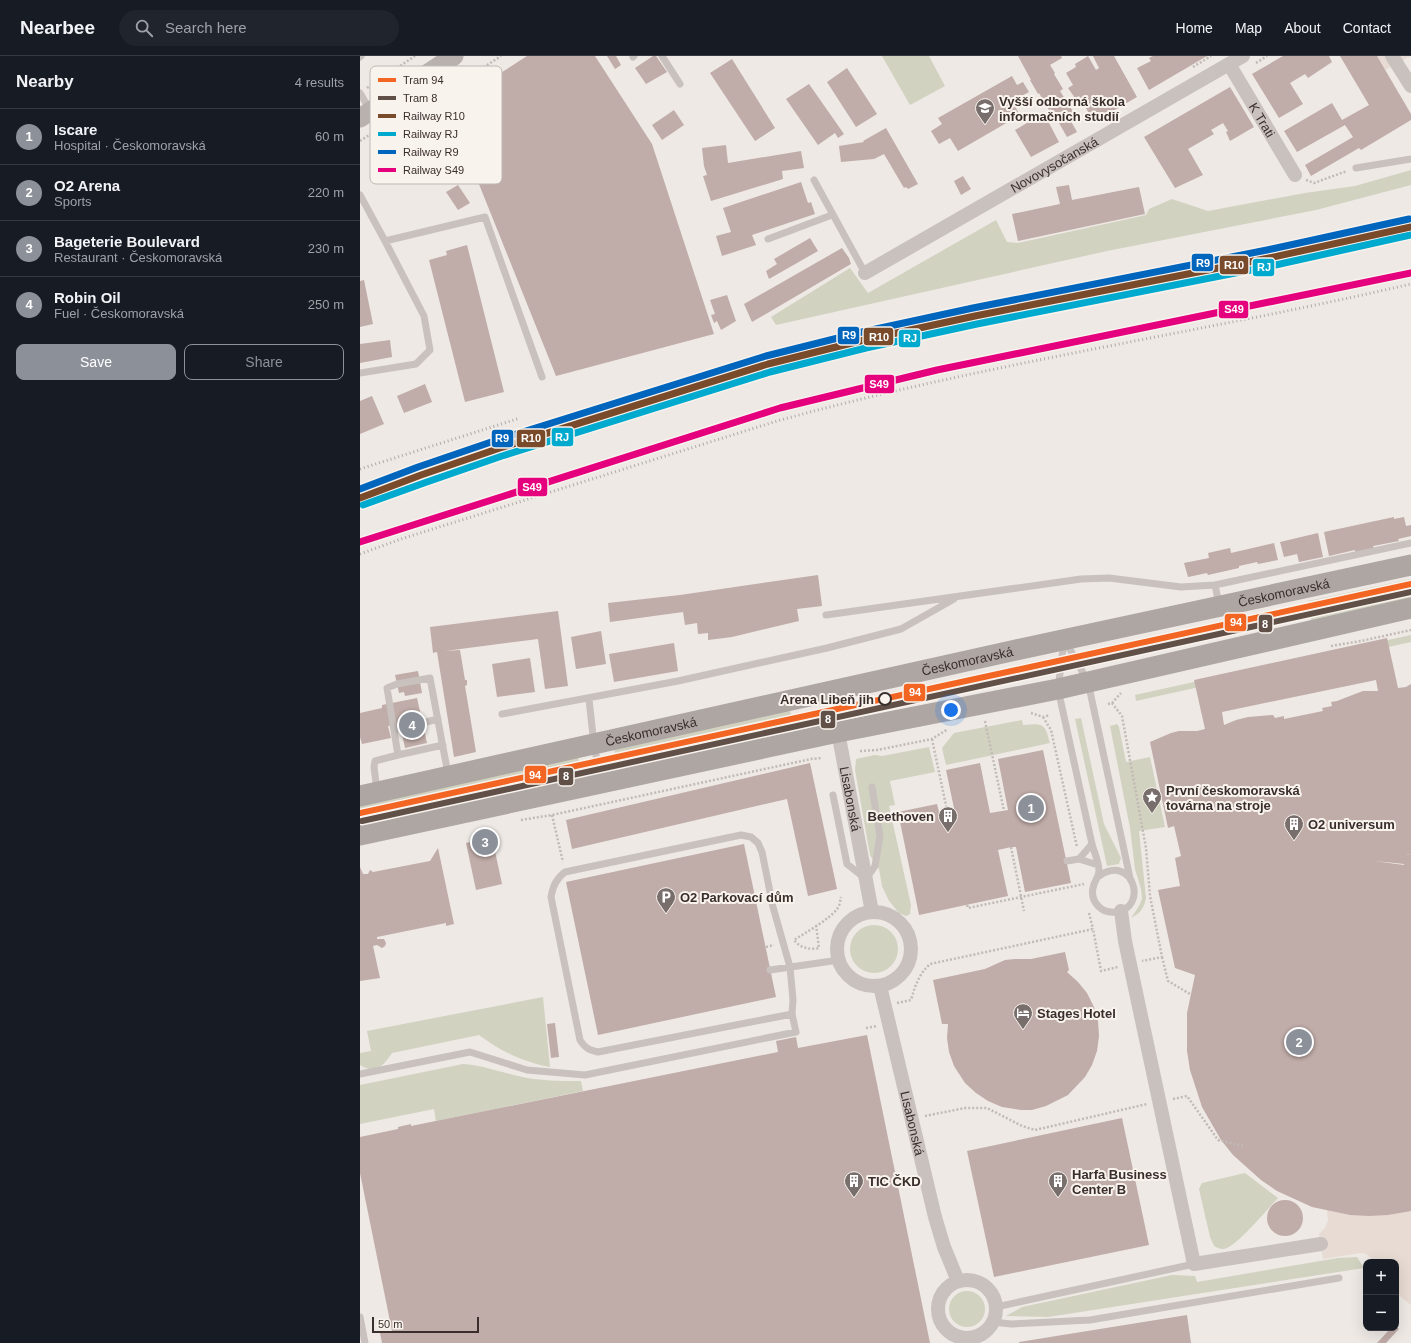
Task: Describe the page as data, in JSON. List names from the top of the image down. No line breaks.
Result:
{"streets":{"main road":["Českomoravská"],"street":["K Trati","Novovysočanská","Lisabonská"]},"crossings":[["K Trati","Novovysočanská"]],"places":{"school or university":["Vyšší odborná škola informačních studií"],"other":["Arena Libeň jih"],"place":["První českomoravská továrna na stroje"],"building":["Beethoven","O2 universum","TIC ČKD","Harfa Business Center B"],"parking":["O2 Parkovací dům"],"hotel":["Stages Hotel"]},"lines":["rail line R9","rail line R10","rail line RJ","rail line S49","tram line 94","tram line 8"],"legend":["Tram 94","Tram 8","Railway R10","Railway RJ","Railway R9","Railway S49"],"scale_bar":"50 m","page":{"header":"Nearbee","search":"Search here","nav":["Home","Map","About","Contact"],"heading":["Nearby","4 results"],"list":[{"mark":"1","name":"Iscare","note":"Hospital · Českomoravská","value":"60 m"},{"mark":"2","name":"O2 Arena","note":"Sports","value":"220 m"},{"mark":"3","name":"Bageterie Boulevard","note":"Restaurant · Českomoravská","value":"230 m"},{"mark":"4","name":"Robin Oil","note":"Fuel · Českomoravská","value":"250 m"}],"buttons":["Save","Share"],"pins":["4","1","3","2"],"map_buttons":["+","−"],"scale":"50 m"}}
